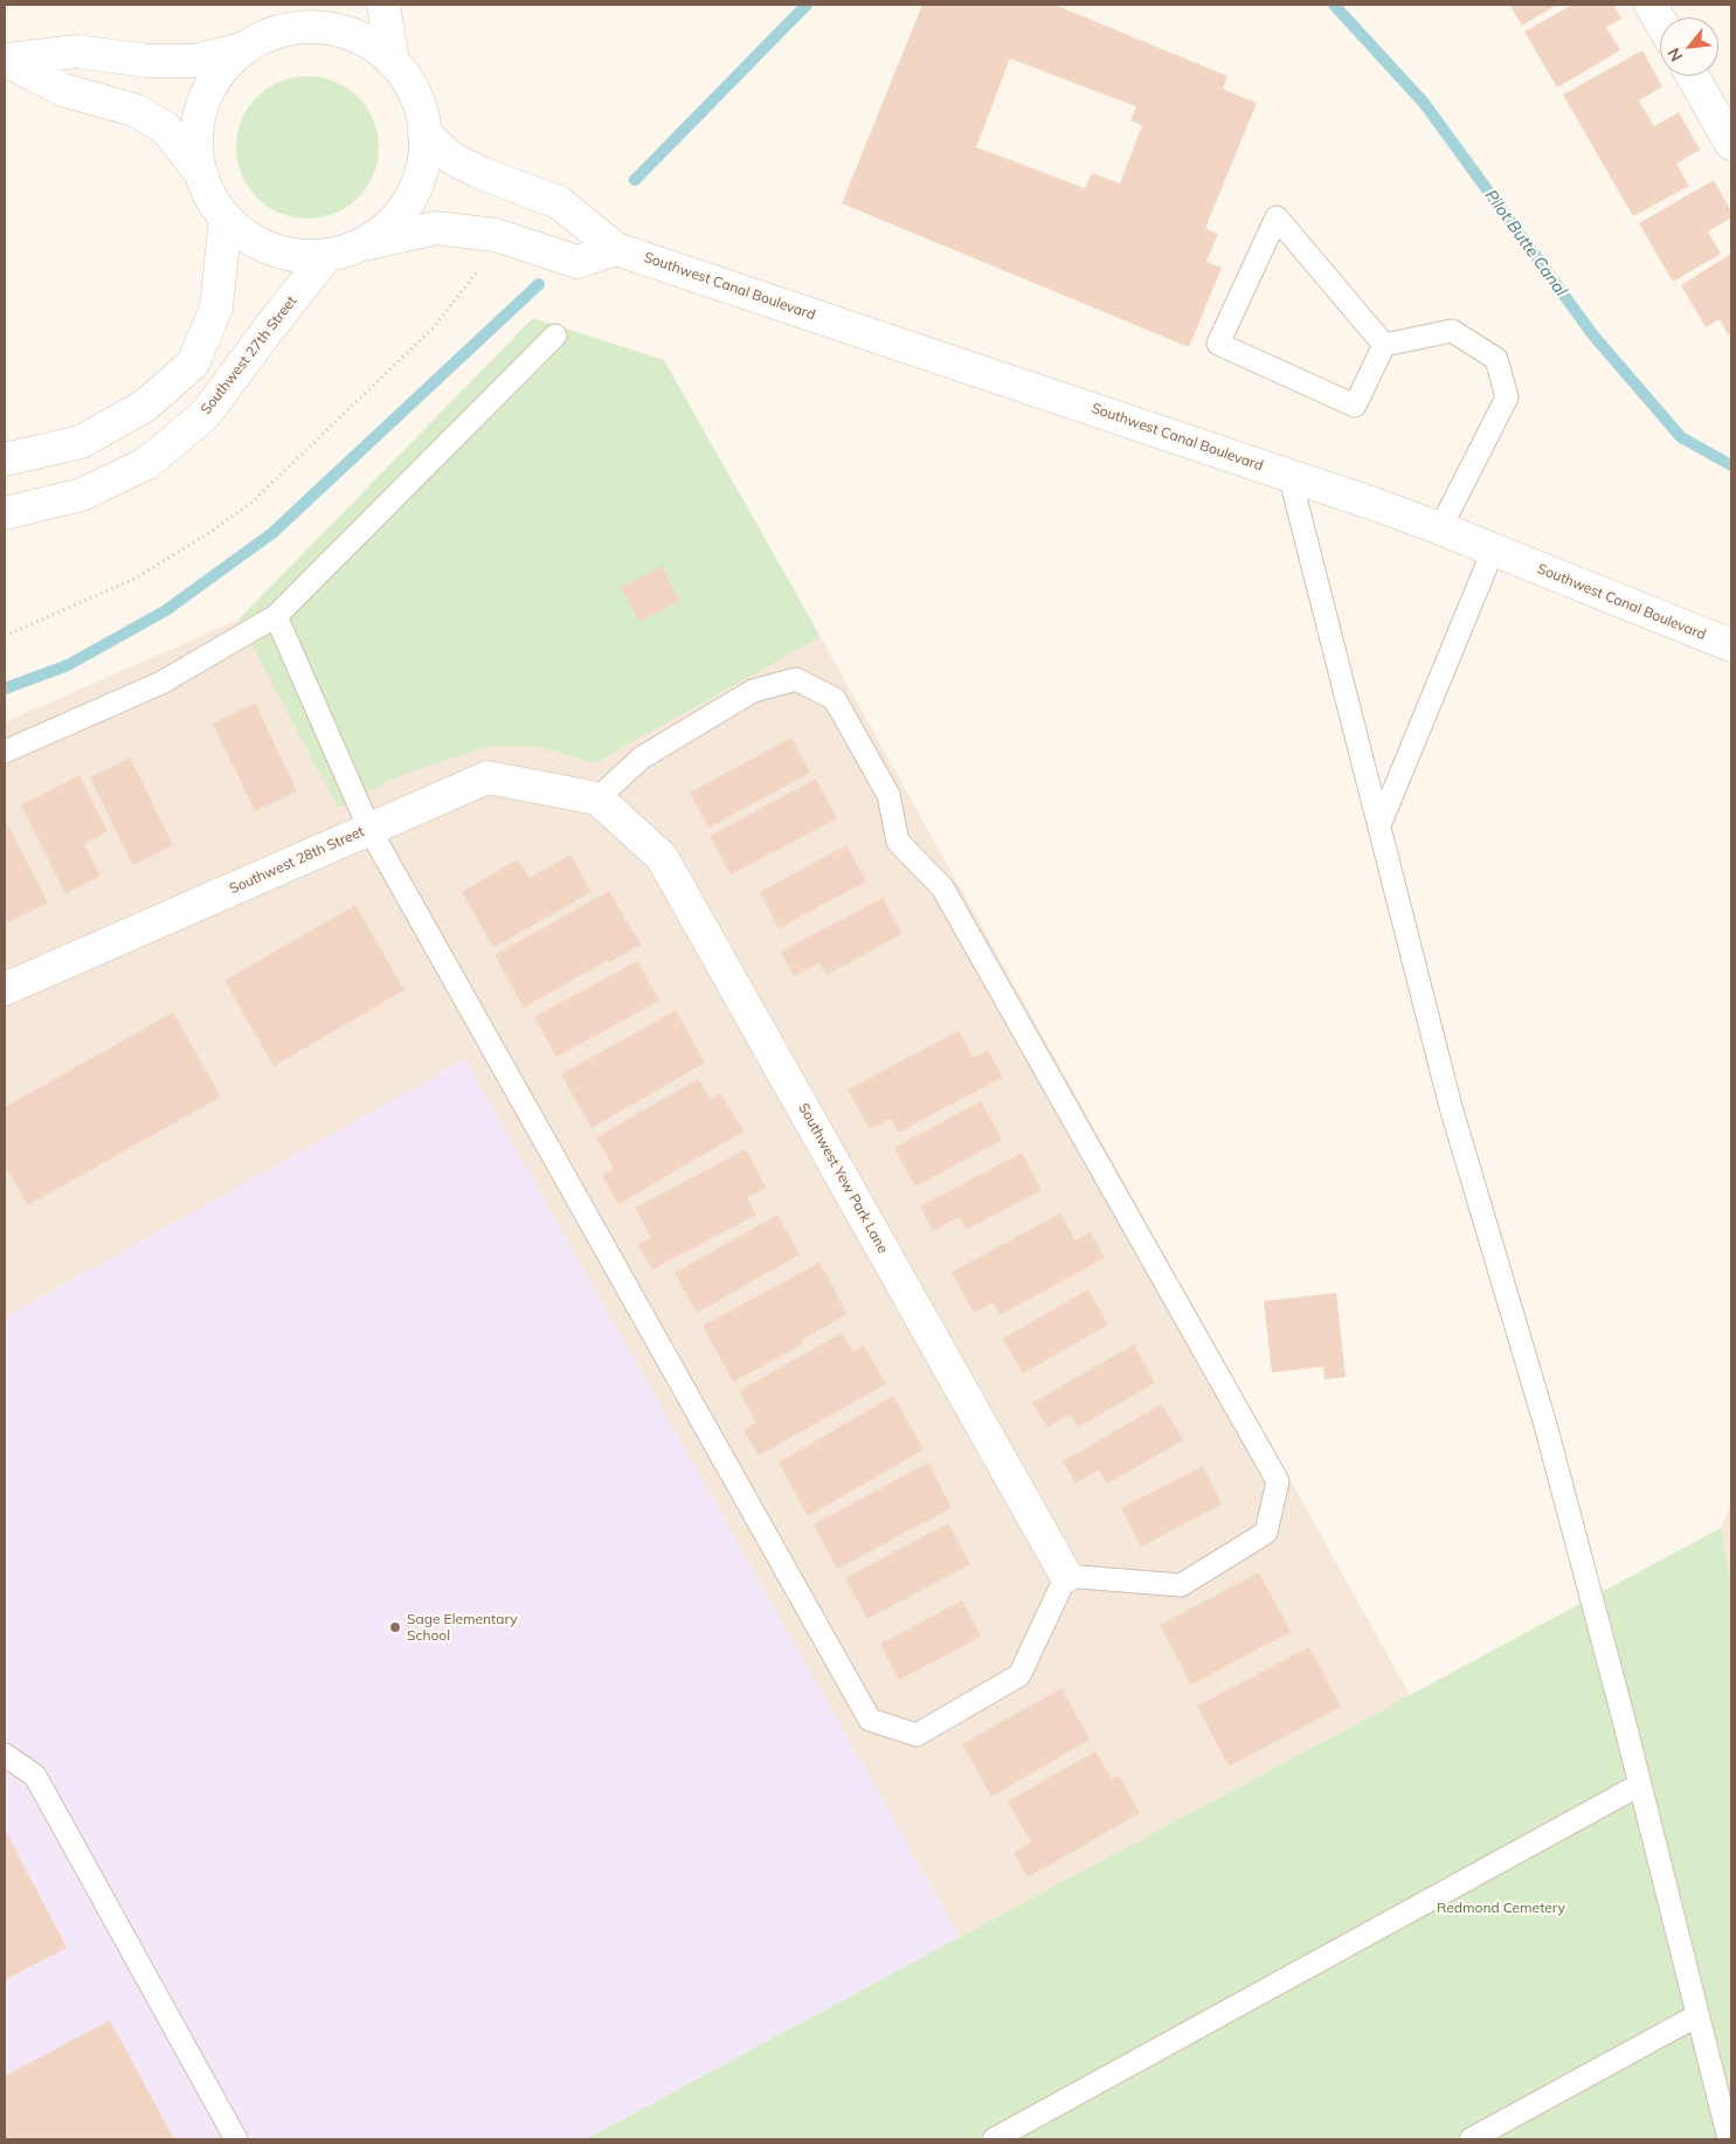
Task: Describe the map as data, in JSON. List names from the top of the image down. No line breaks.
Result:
{"streets":{"main road":["Southwest Canal Boulevard","Southwest 27th Street","Southwest 28th Street","Southwest Yew Park Lane"]},"crossings":[["Southwest 28th Street","Southwest Yew Park Lane"]],"water":["Pilot Butte Canal"],"parks":["Redmond Cemetery"],"places":["Sage Elementary School"],"north":"bottom left"}
